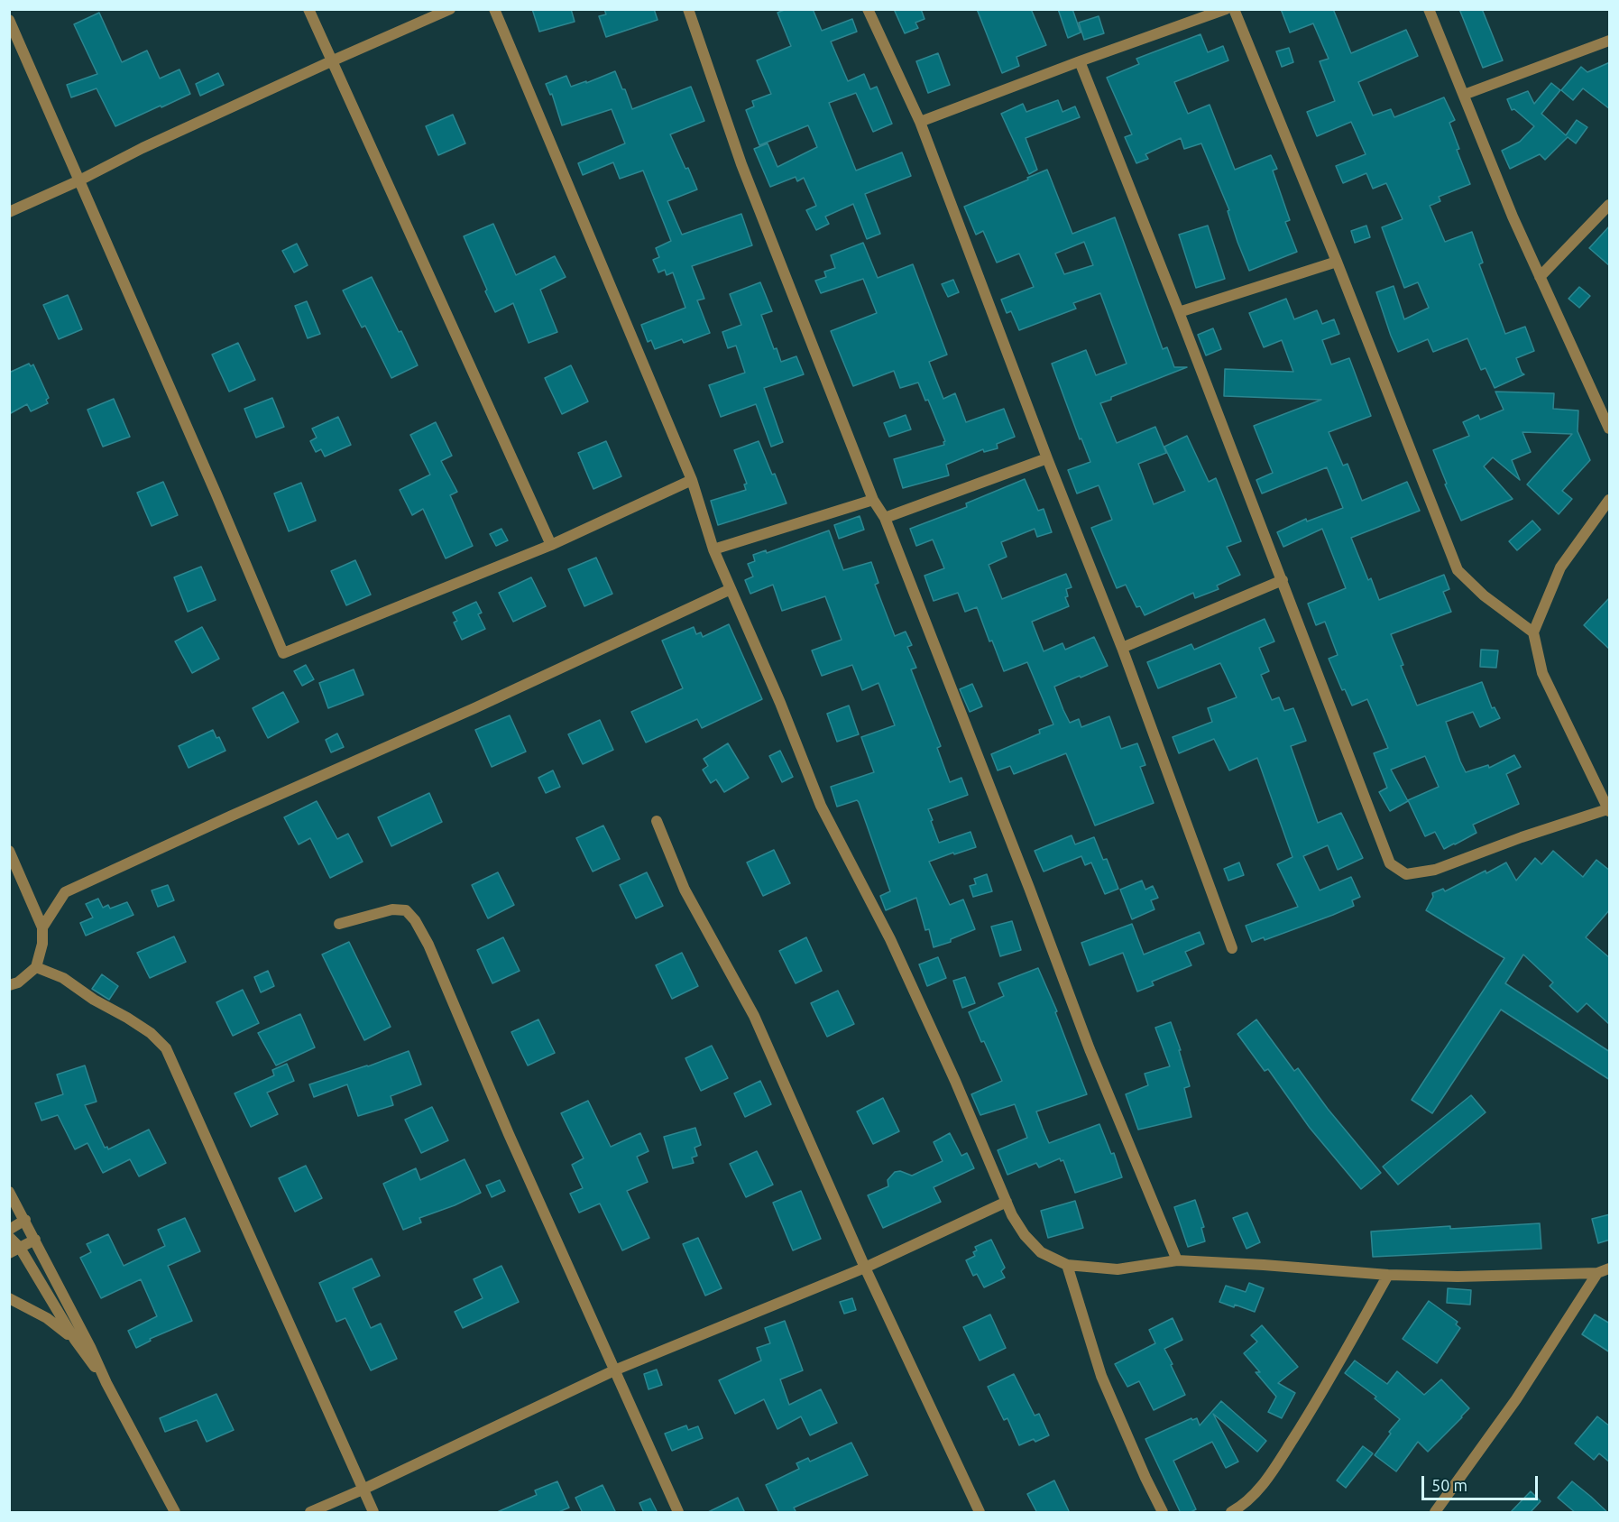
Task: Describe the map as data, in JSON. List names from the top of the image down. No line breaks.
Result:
{"scale_bar":"50 m"}
